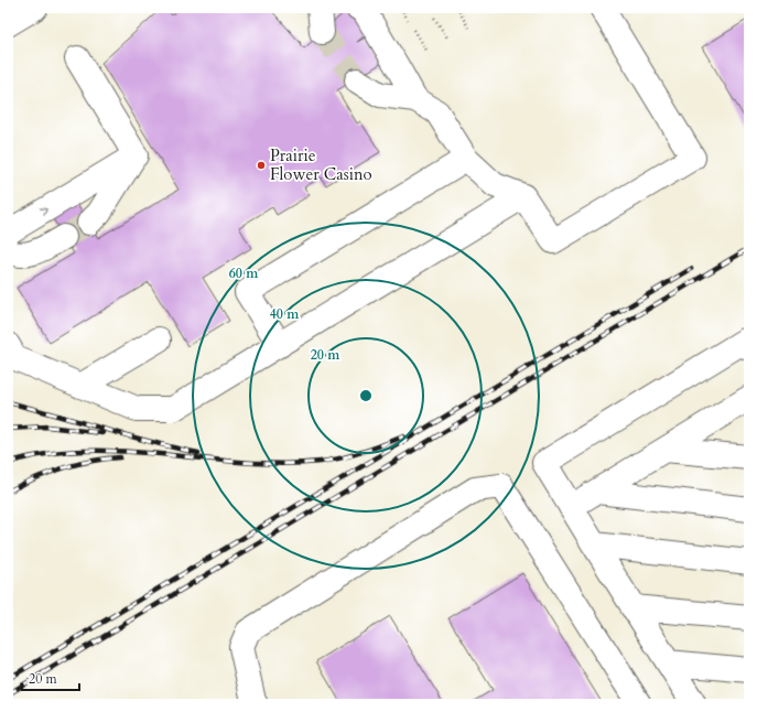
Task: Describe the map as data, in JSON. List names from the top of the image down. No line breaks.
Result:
{"places":["Prairie Flower Casino"],"scale_bar":"20 m","rings":["60 m","40 m","20 m"]}
